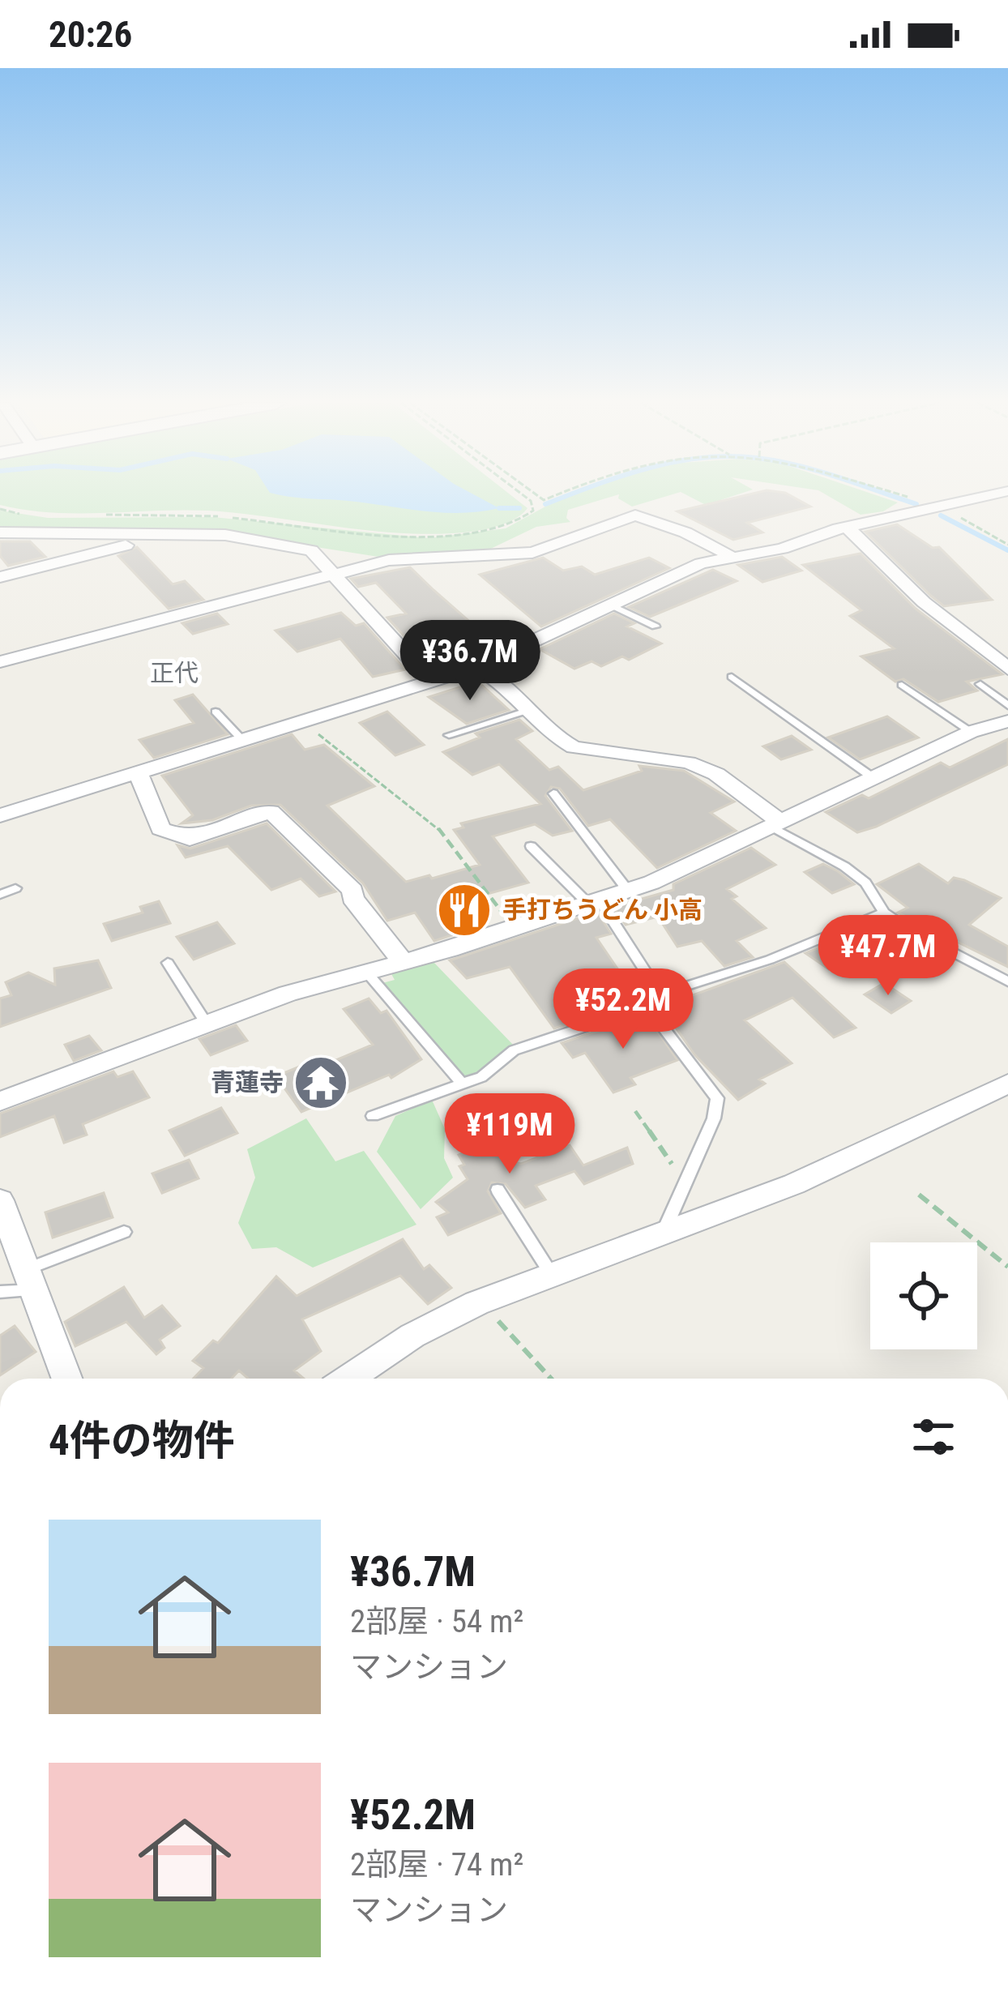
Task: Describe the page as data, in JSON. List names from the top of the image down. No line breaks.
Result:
{"districts":["正代"],"places":{"restaurant":["手打ちうどん 小高"],"temple":["青蓮寺"]},"page":{"status":"20:26","price":["¥36.7M","¥47.7M","¥52.2M","¥119M"],"heading":"4件の物件","list":[{"name":"¥36.7M","note":"2部屋 · 54 m² · マンション"},{"name":"¥52.2M","note":"2部屋 · 74 m² · マンション"}]}}
